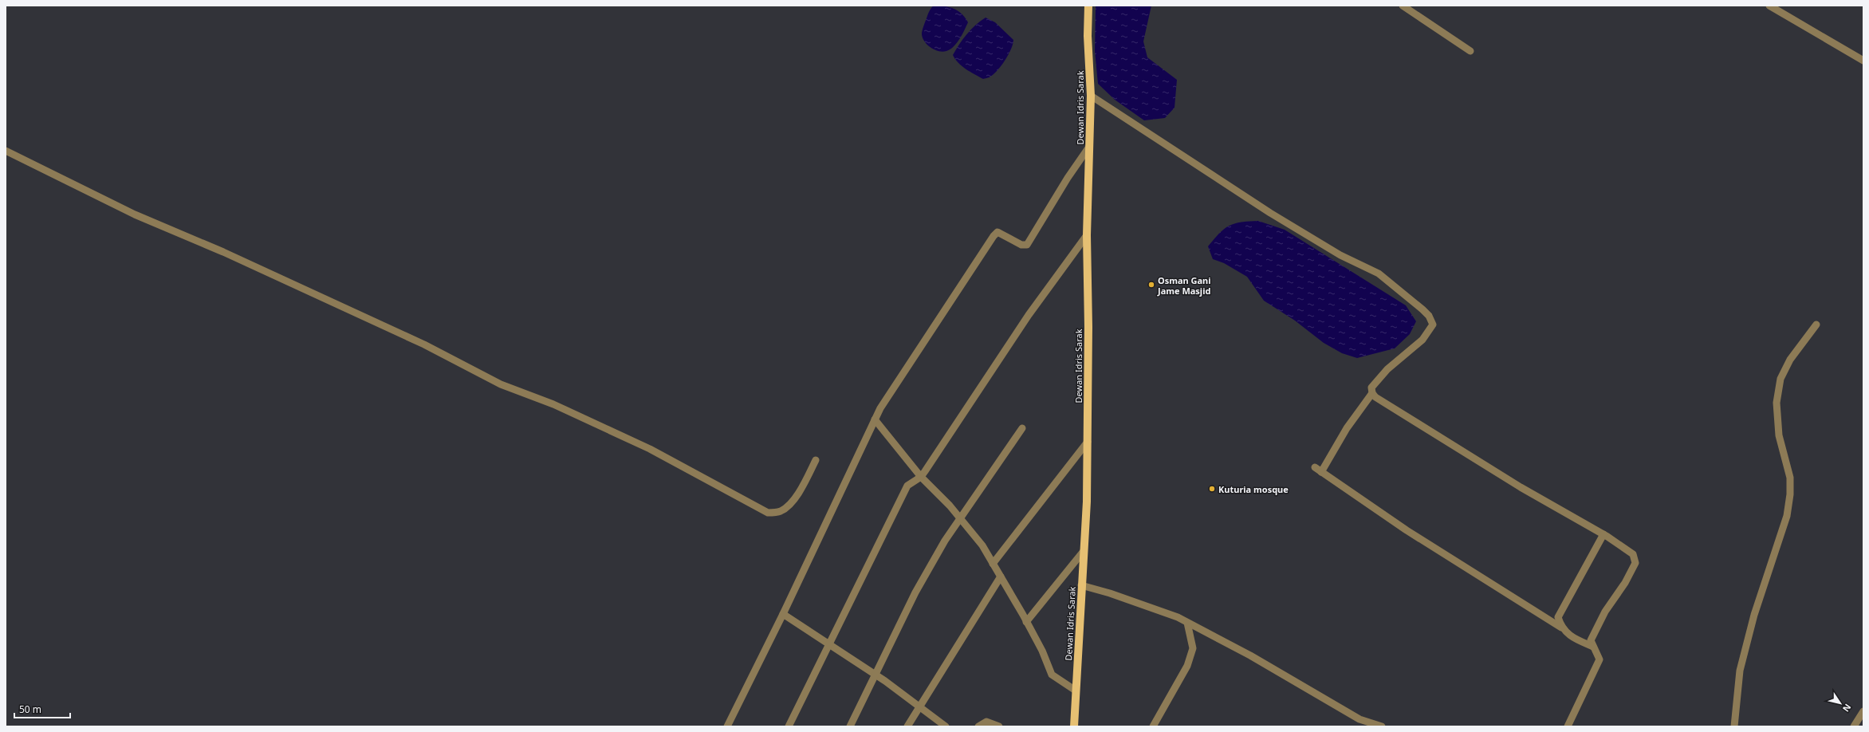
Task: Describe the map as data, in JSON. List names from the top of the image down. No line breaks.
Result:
{"streets":{"main road":["Dewan Idris Sarak"]},"places":["Osman Gani Jame Masjid","Kuturia mosque"],"scale_bar":"50 m","north":"bottom right"}
